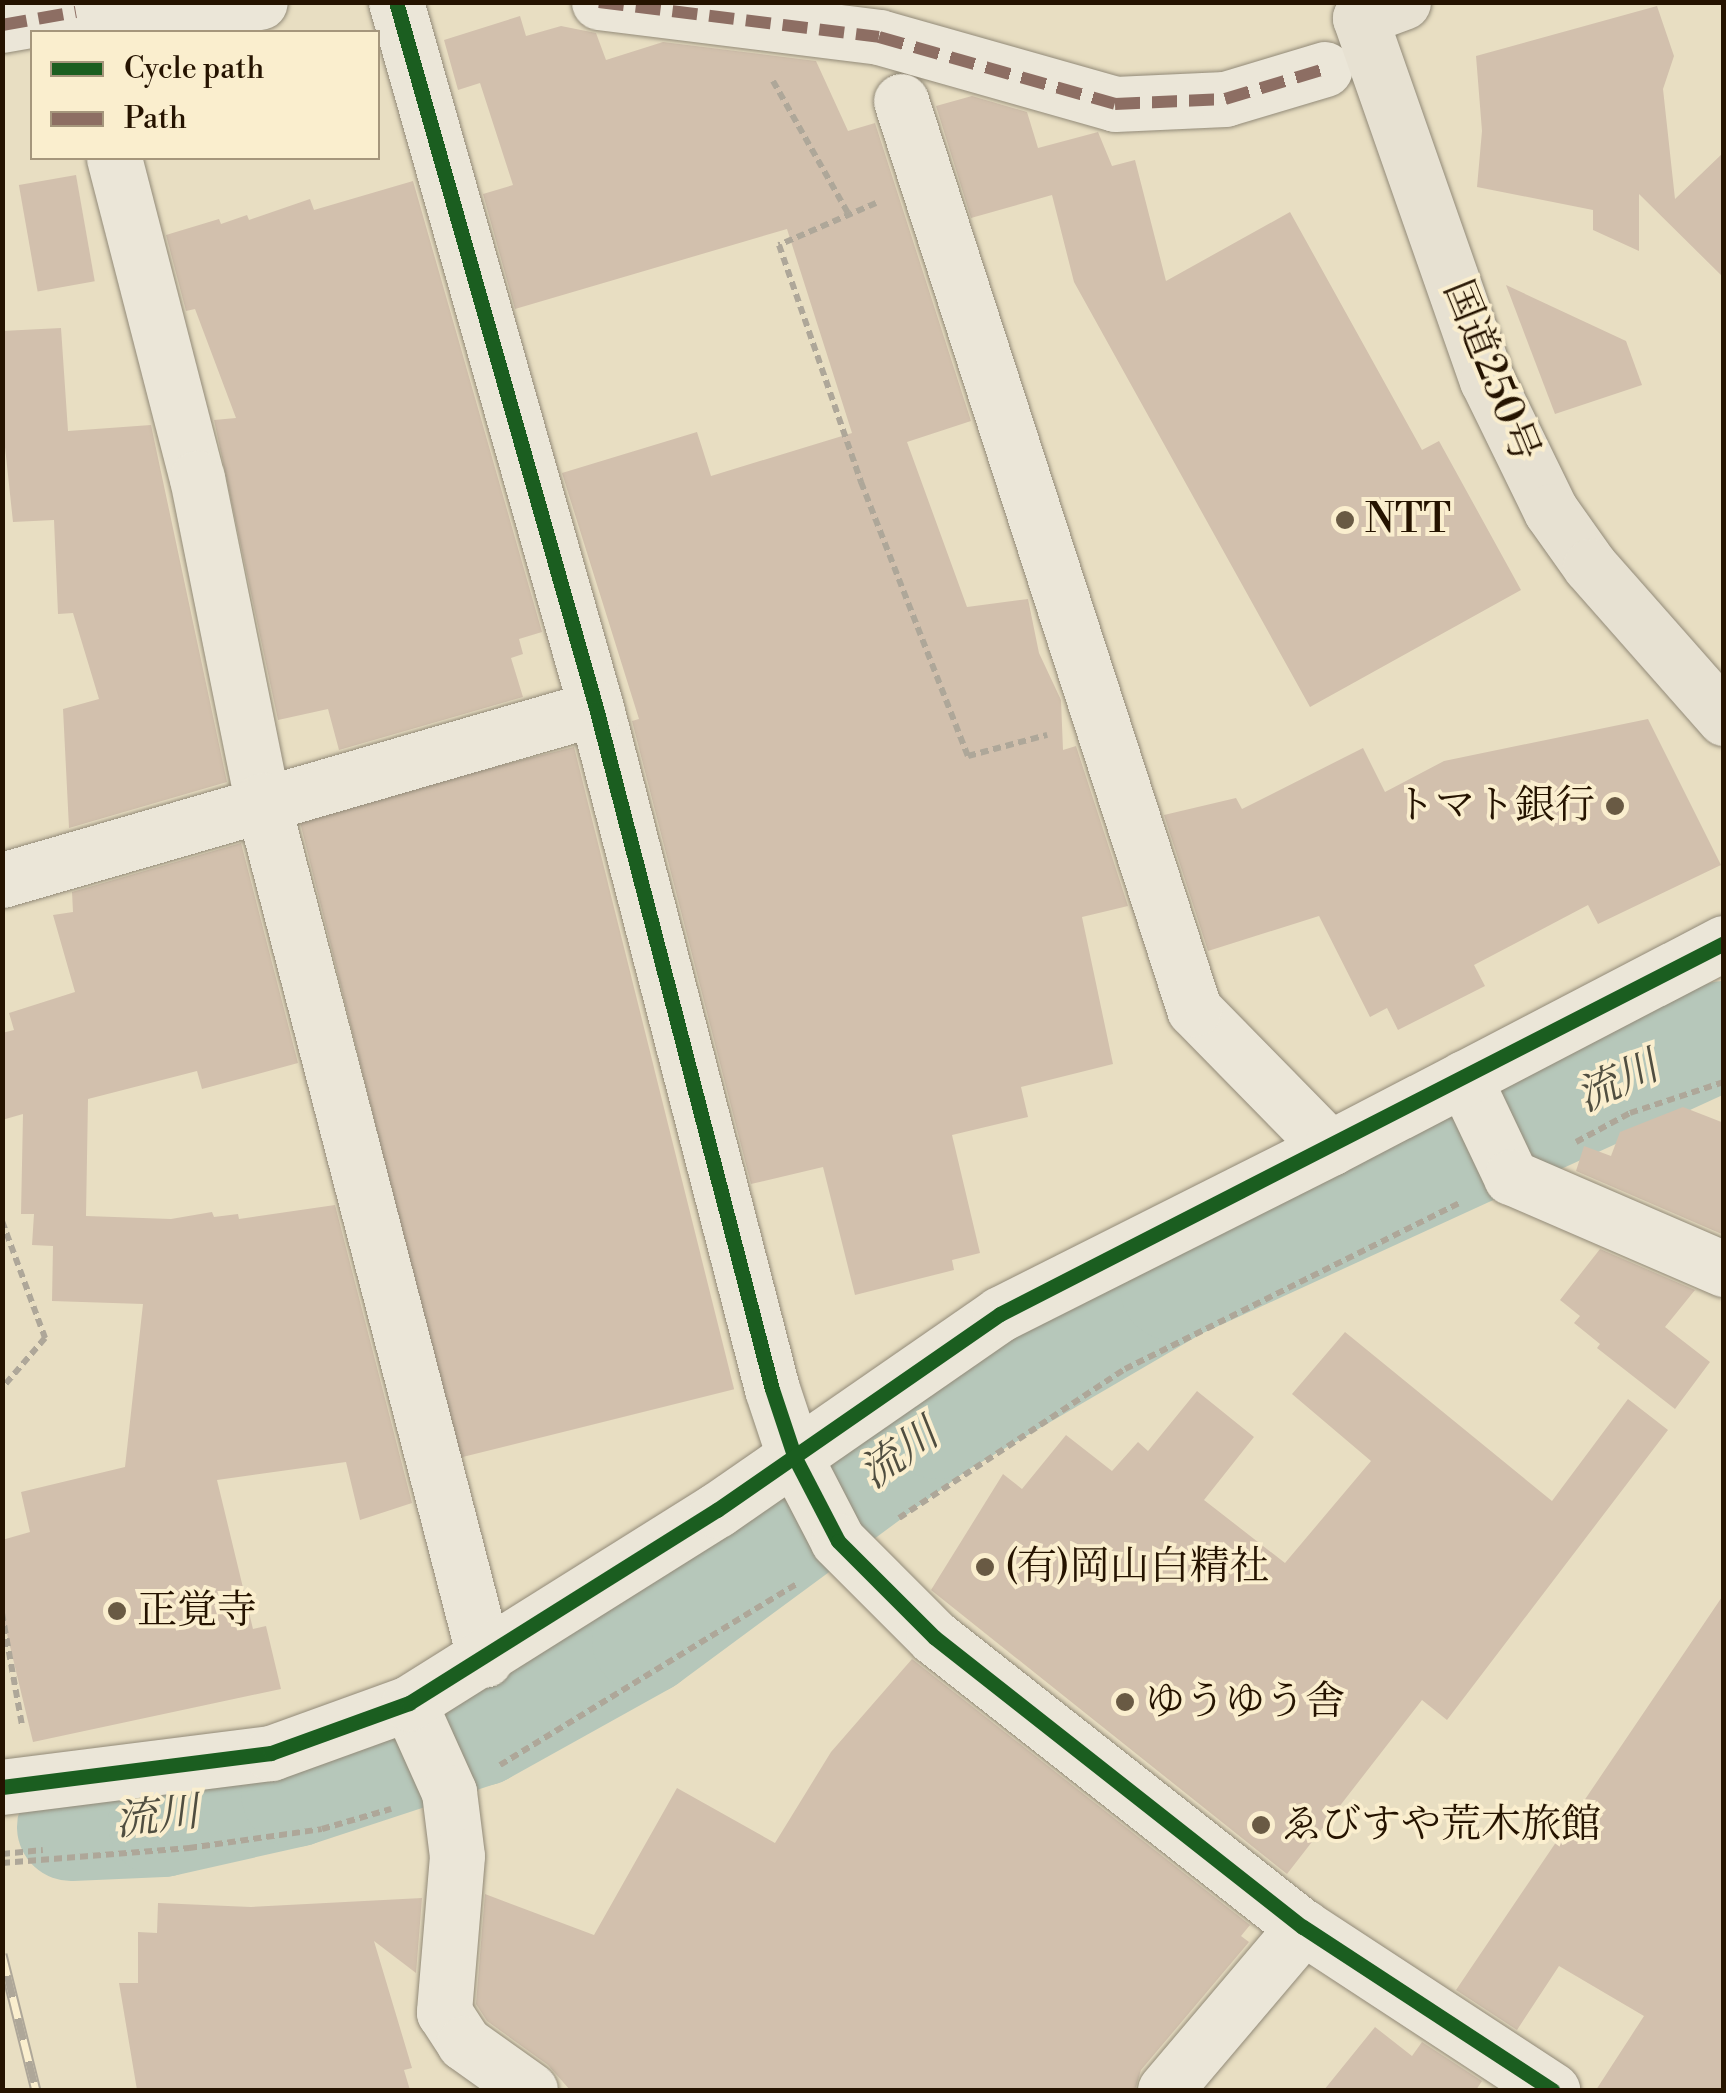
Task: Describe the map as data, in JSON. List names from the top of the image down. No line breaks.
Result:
{"streets":{"highway":["国道250号"]},"water":["流川"],"places":["NTT","トマト銀行","(有)岡山白精社","正覚寺","ゆうゆう舎","ゑびすや荒木旅館"],"legend":["Cycle path","Path"]}
